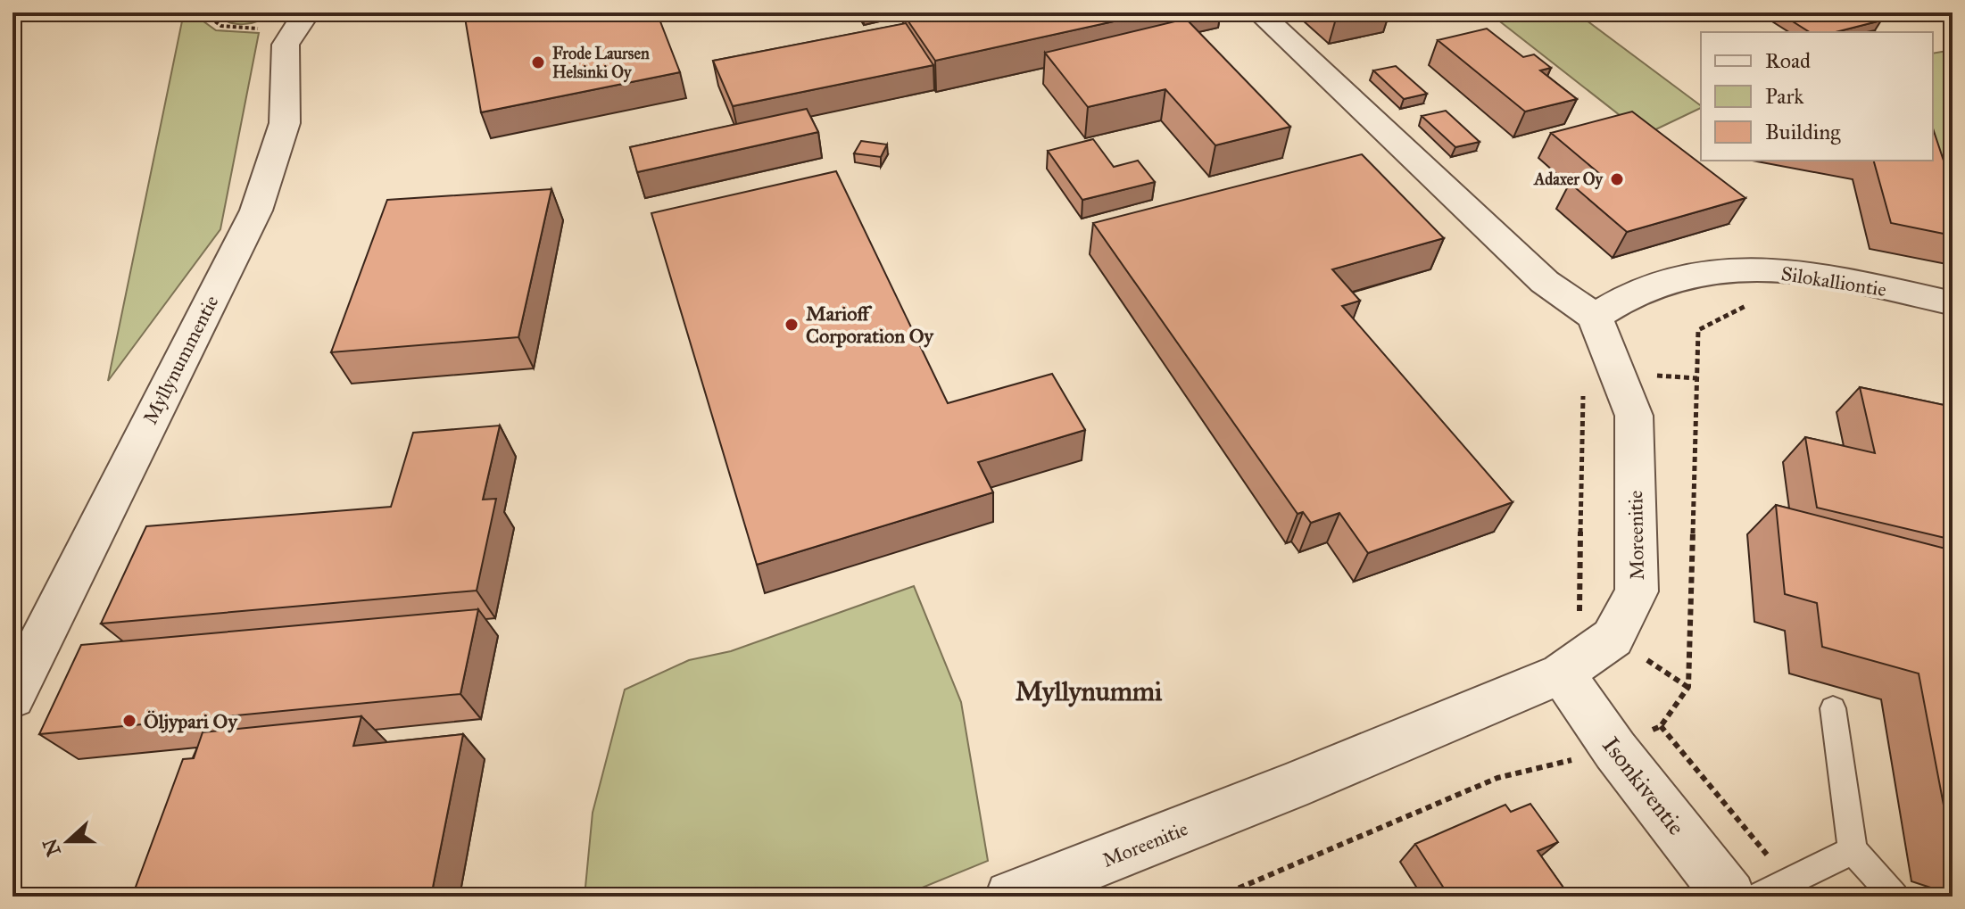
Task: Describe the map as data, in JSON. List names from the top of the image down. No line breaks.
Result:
{"streets":{"street":["Silokalliontie","Myllynummentie","Moreenitie","Isonkiventie"]},"crossings":[["Silokalliontie","Moreenitie"],["Moreenitie","Isonkiventie"]],"districts":["Myllynummi"],"places":["Frode Laursen Helsinki Oy","Adaxer Oy","Marioff Corporation Oy","Öljypari Oy"],"legend":["Road","Park","Building"],"north":"left"}
